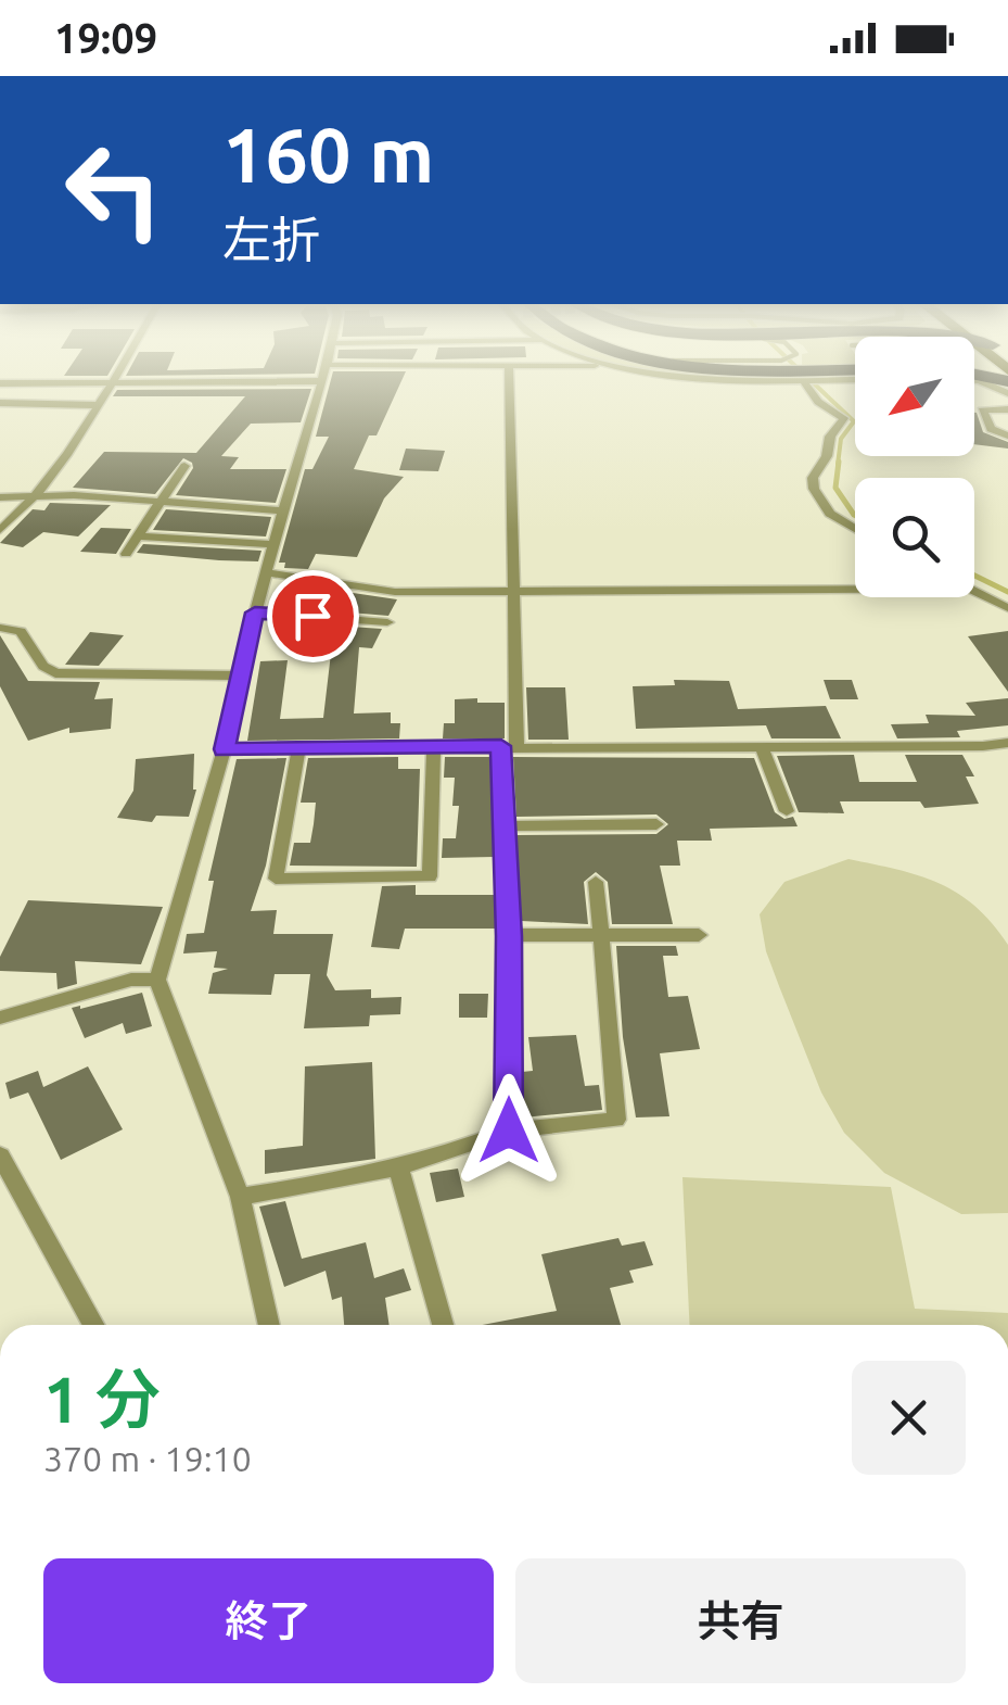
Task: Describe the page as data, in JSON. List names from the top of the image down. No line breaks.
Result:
{"north":"bottom left","page":{"status":"19:09","turn":["160 m","左折"],"heading":["1 分","370 m · 19:10"],"buttons":["終了","共有"]}}
